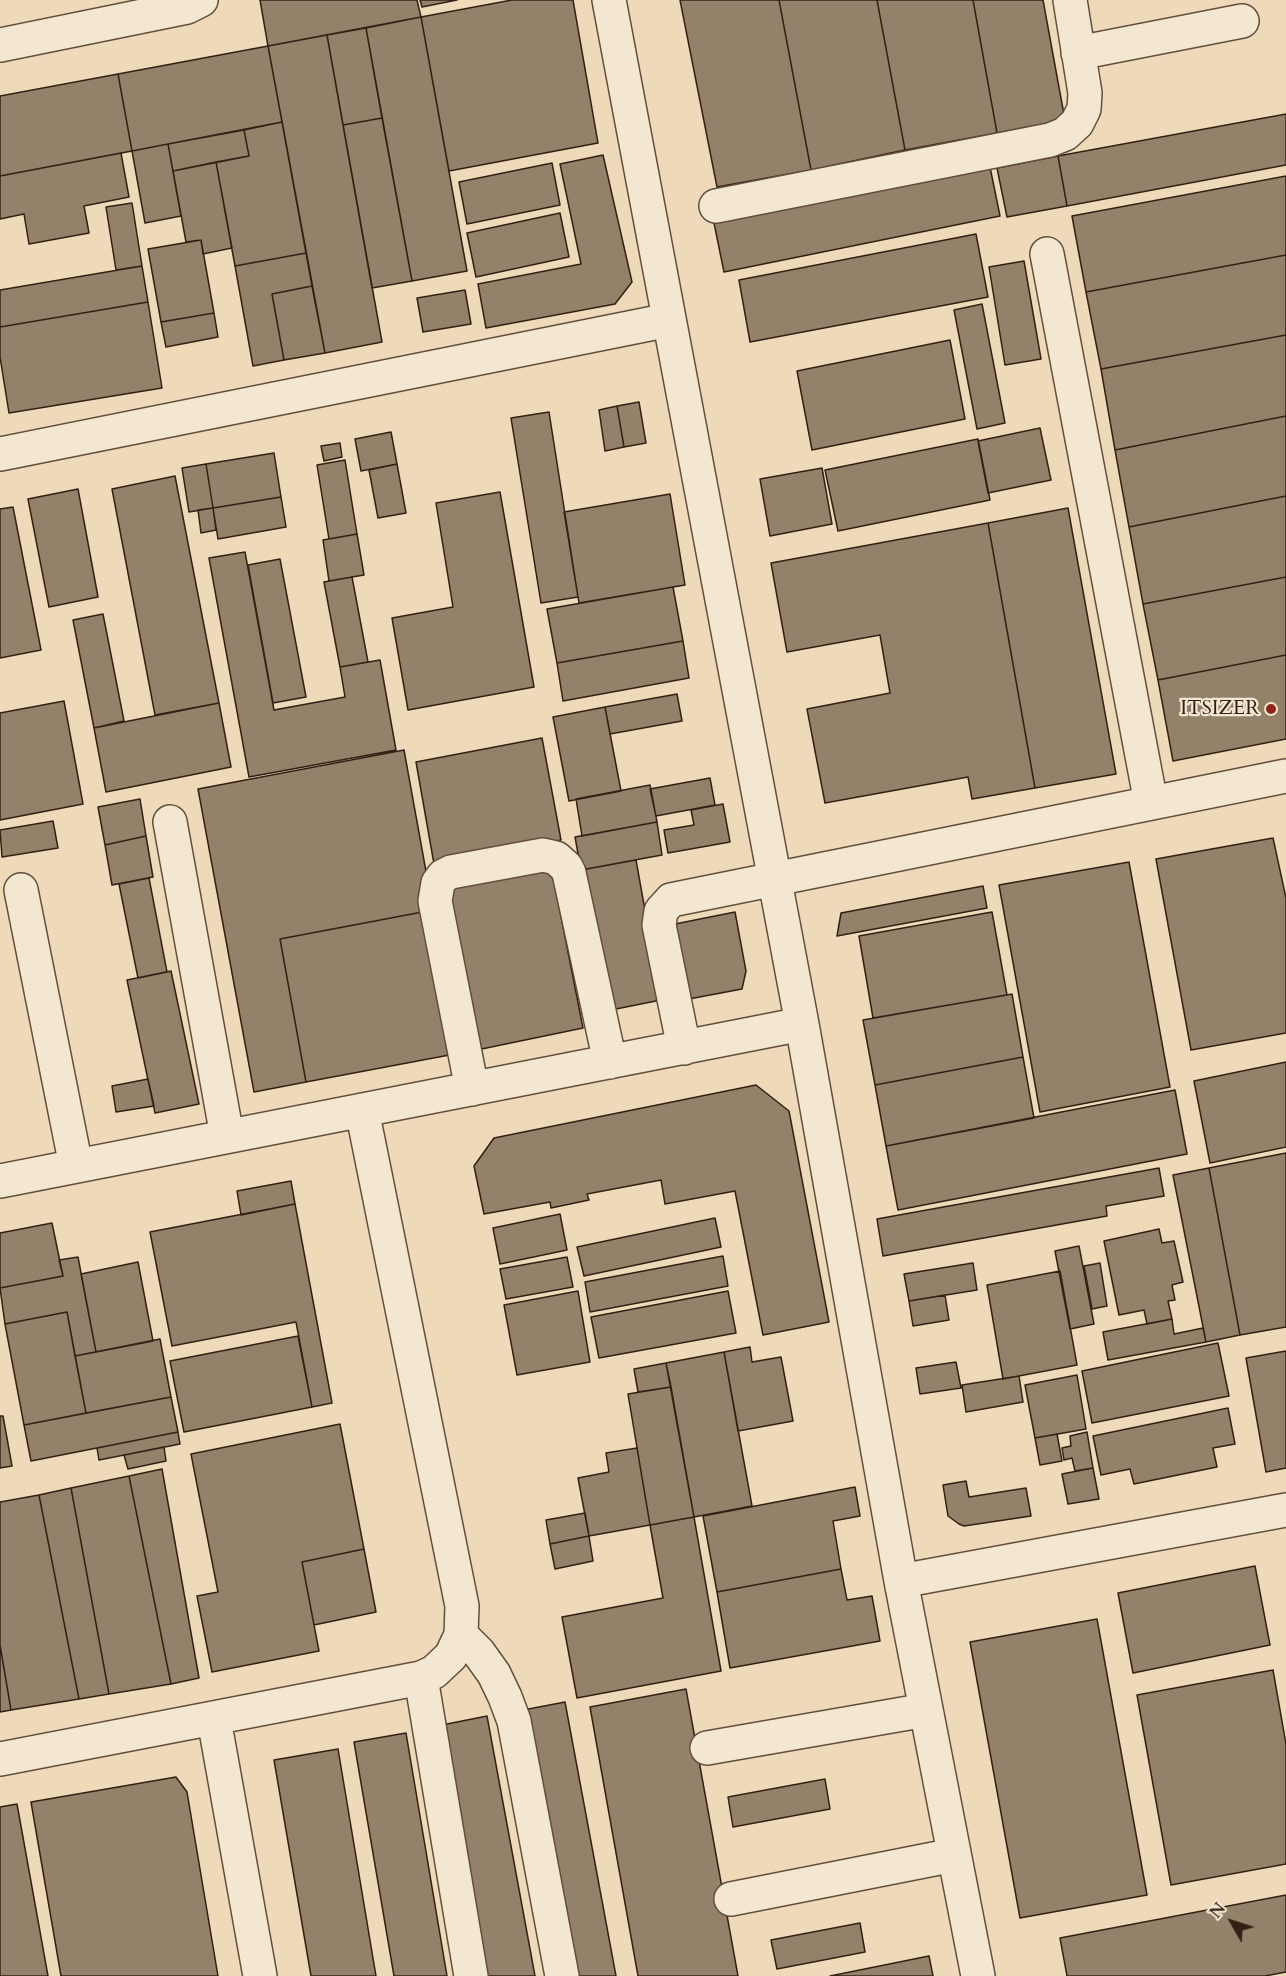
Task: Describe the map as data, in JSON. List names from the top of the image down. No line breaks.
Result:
{"places":["ITSIZER"],"north":"top left"}
